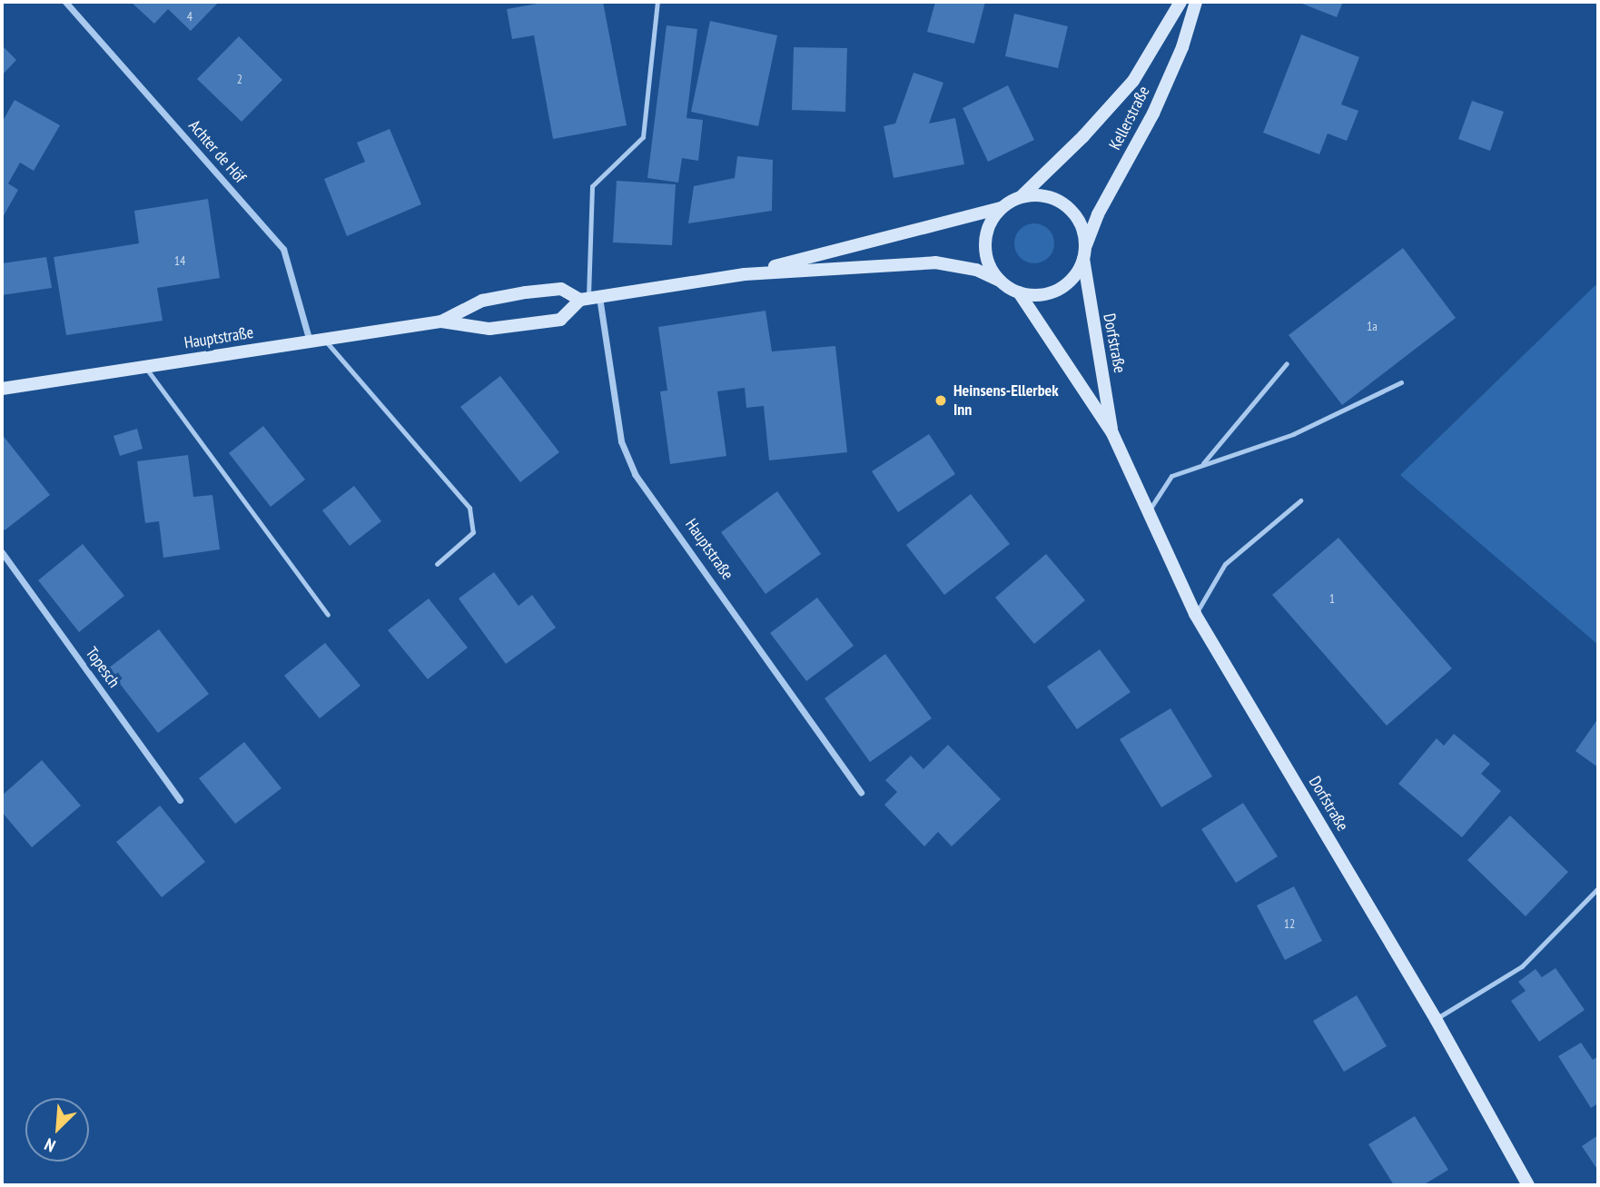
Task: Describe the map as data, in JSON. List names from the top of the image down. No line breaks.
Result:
{"streets":{"main road":["Kellerstraße","Hauptstraße","Dorfstraße"],"street":["Achter de Höf","Topesch"]},"crossings":[["Kellerstraße","Hauptstraße"],["Kellerstraße","Dorfstraße"],["Achter de Höf","Hauptstraße"],["Hauptstraße","Dorfstraße"]],"places":["Heinsens-Ellerbek Inn"],"house_numbers":["4","2","14","1a","1","12"],"north":"bottom left"}
